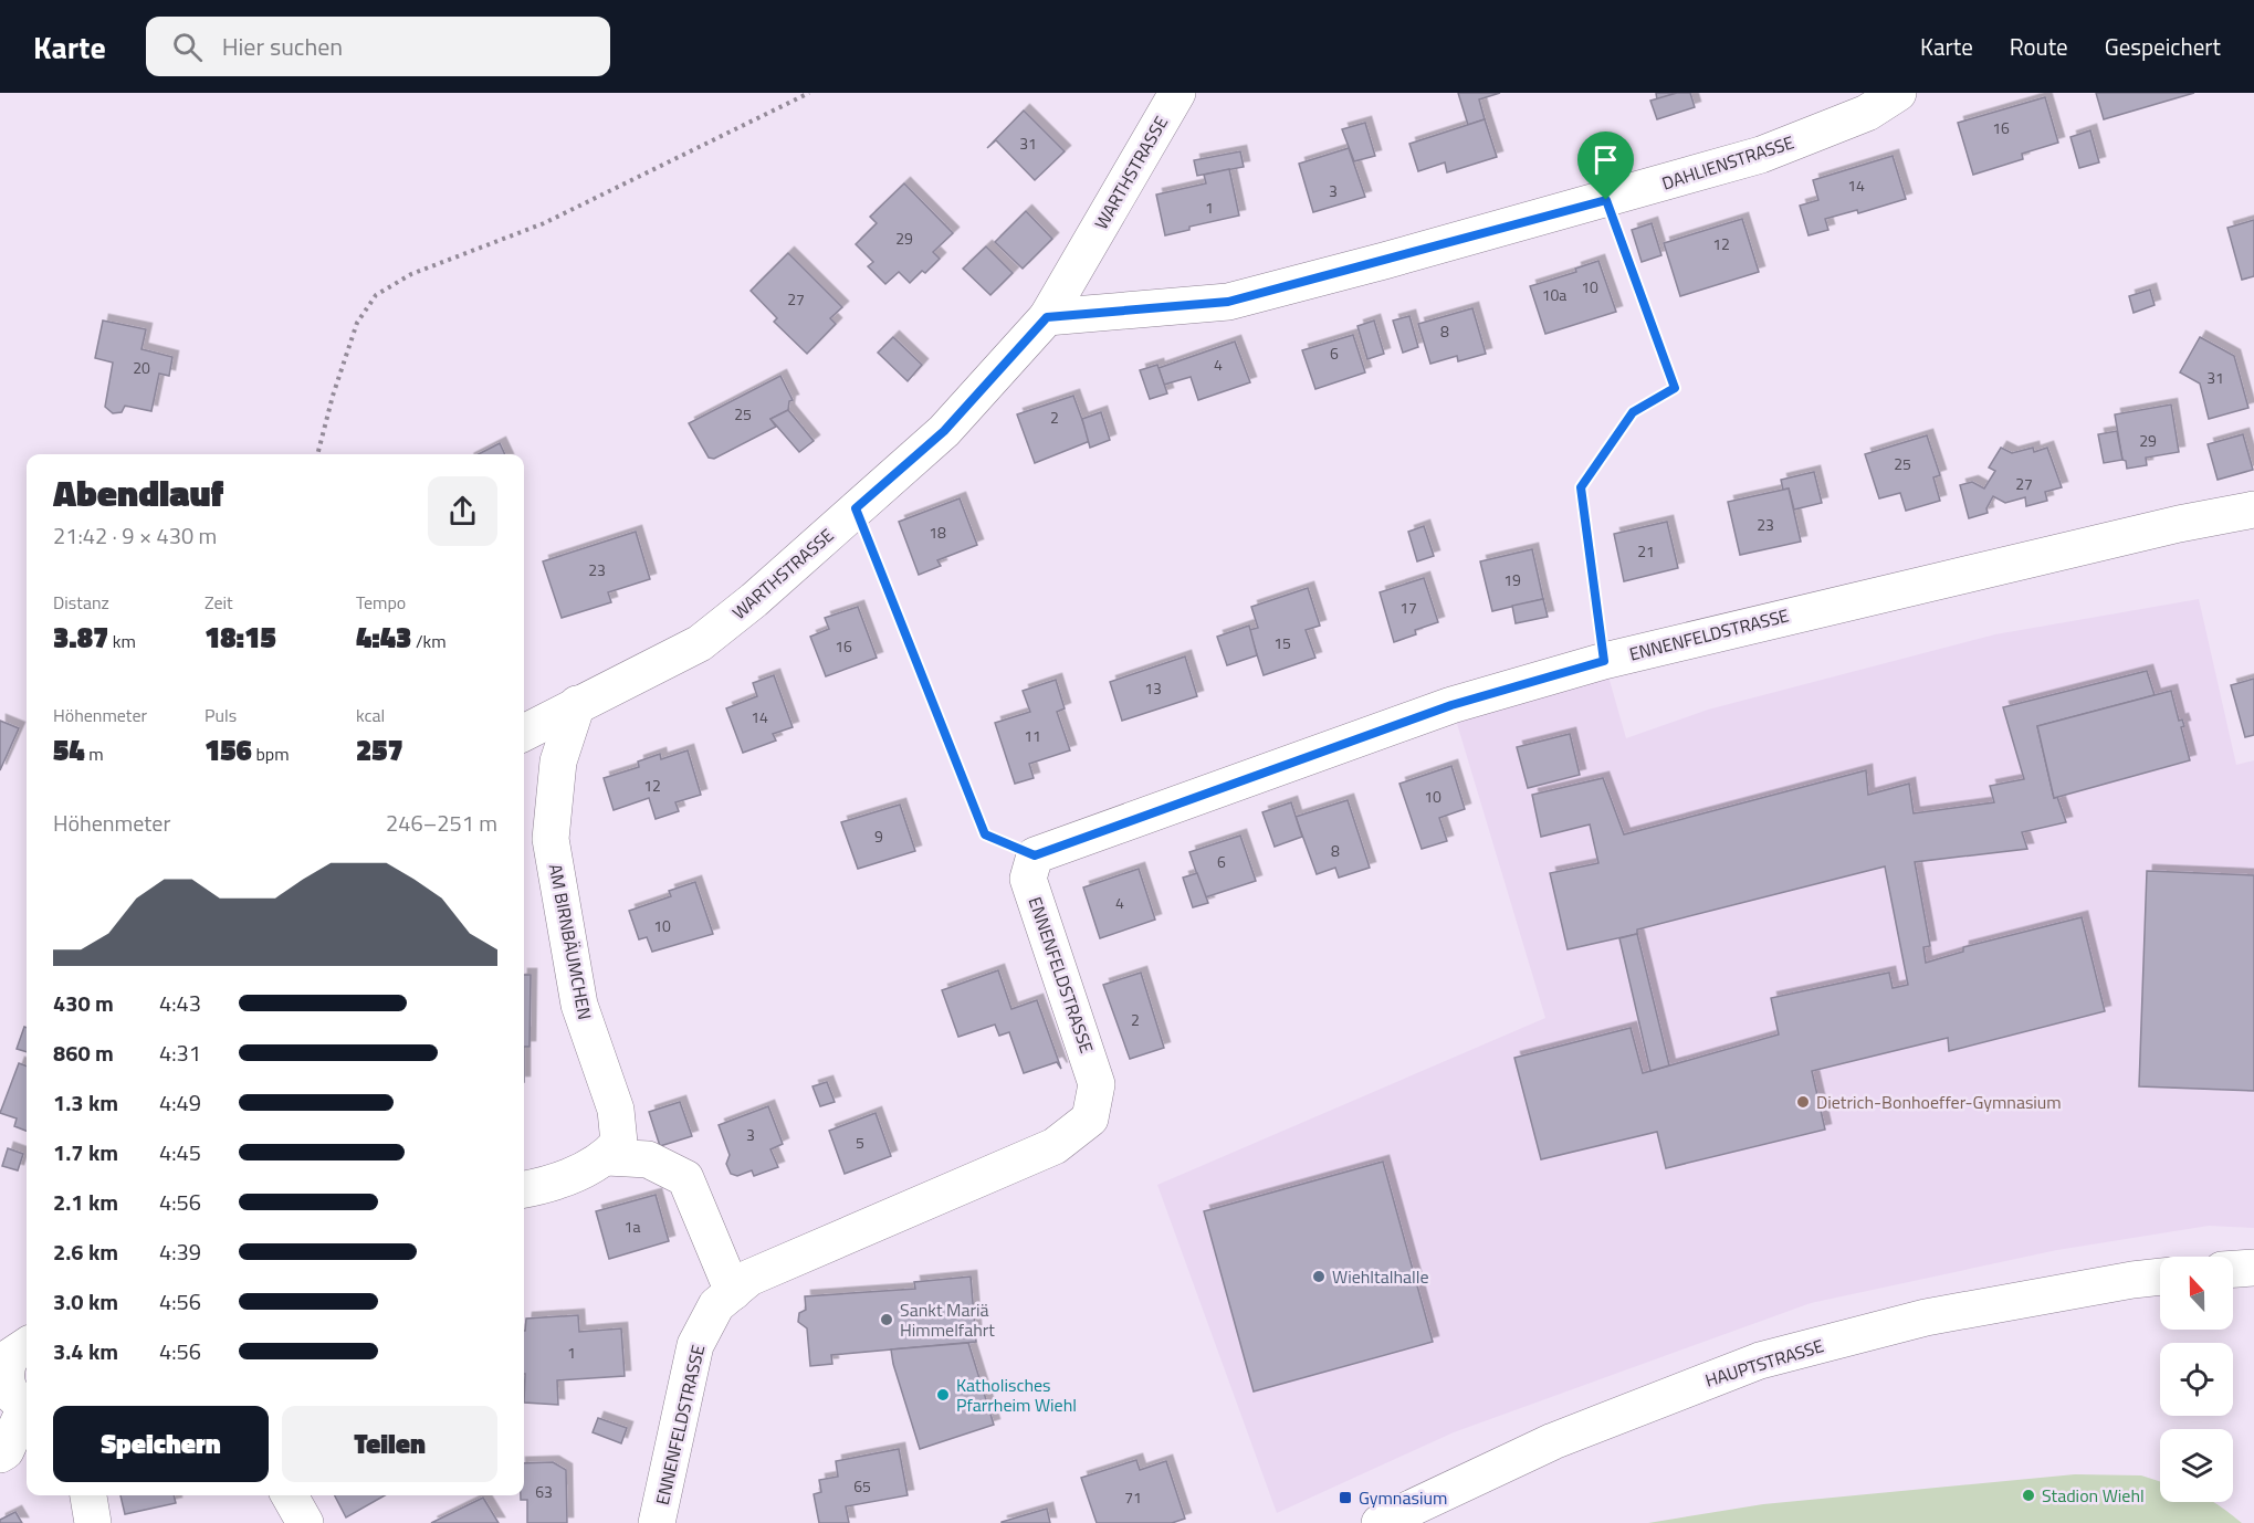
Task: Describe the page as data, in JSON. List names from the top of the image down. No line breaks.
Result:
{"streets":{"street":["DAHLIENSTRASSE","WARTHSTRASSE","ENNENFELDSTRASSE","AM BIRNBÄUMCHEN","HAUPTSTRASSE"]},"crossings":[["DAHLIENSTRASSE","WARTHSTRASSE"],["WARTHSTRASSE","AM BIRNBÄUMCHEN"]],"places":{"other":["Dietrich-Bonhoeffer-Gymnasium","Wiehltalhalle","Sankt Mariä Himmelfahrt","Katholisches Pfarrheim Wiehl","Stadion Wiehl"],"transit":["Gymnasium"]},"house_numbers":["16","31","14","3","1","29","12","10","10a","27","8","6","4","20","31","25","2","29","25","27","23","18","21","23","19","17","15","16","13","14","11","12","10","9","8","6","4","10","2","3","5","1a","1","65","63","71"],"north":"top","page":{"header":"Karte","search":"Hier suchen","nav":["Karte","Route","Gespeichert"],"heading":["Abendlauf","21:42 · 9 × 430 m"],"stats":[["Distanz","3.87 km"],["Zeit","18:15"],["Tempo","4:43 /km"],["Höhenmeter","54 m"],["Puls","156 bpm"],["kcal","257"]],"chart":["Höhenmeter","246–251 m"],"list":[{"name":"430 m","note":"4:43"},{"name":"860 m","note":"4:31"},{"name":"1.3 km","note":"4:49"},{"name":"1.7 km","note":"4:45"},{"name":"2.1 km","note":"4:56"},{"name":"2.6 km","note":"4:39"},{"name":"3.0 km","note":"4:56"},{"name":"3.4 km","note":"4:56"}],"buttons":["Speichern","Teilen"]}}
